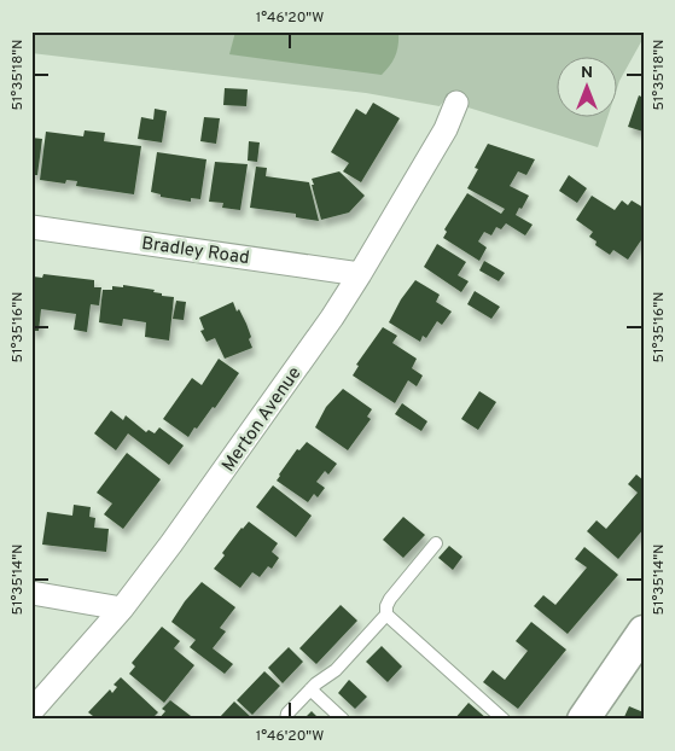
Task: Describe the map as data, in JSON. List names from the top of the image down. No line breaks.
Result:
{"streets":{"street":["Bradley Road","Merton Avenue"]},"crossings":[["Bradley Road","Merton Avenue"]],"north":"top","coordinates":["1°46'20\"W","51°35'18\"N","51°35'16\"N","51°35'14\"N"]}
